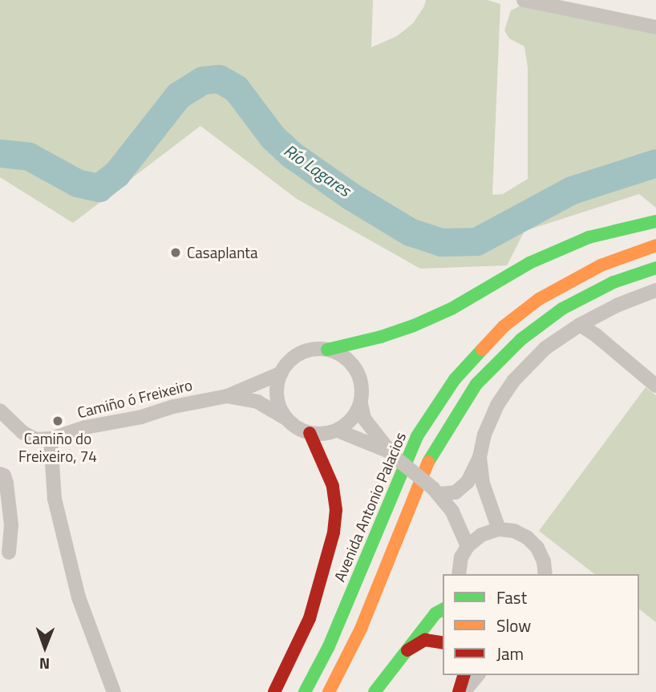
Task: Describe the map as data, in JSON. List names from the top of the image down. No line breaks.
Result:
{"streets":{"main road":["Avenida Antonio Palacios"],"street":["Camiño ó Freixeiro"]},"water":["Río Lagares"],"places":["Casaplanta","Camiño do Freixeiro, 74"],"legend":["Fast","Slow","Jam"],"north":"bottom"}
